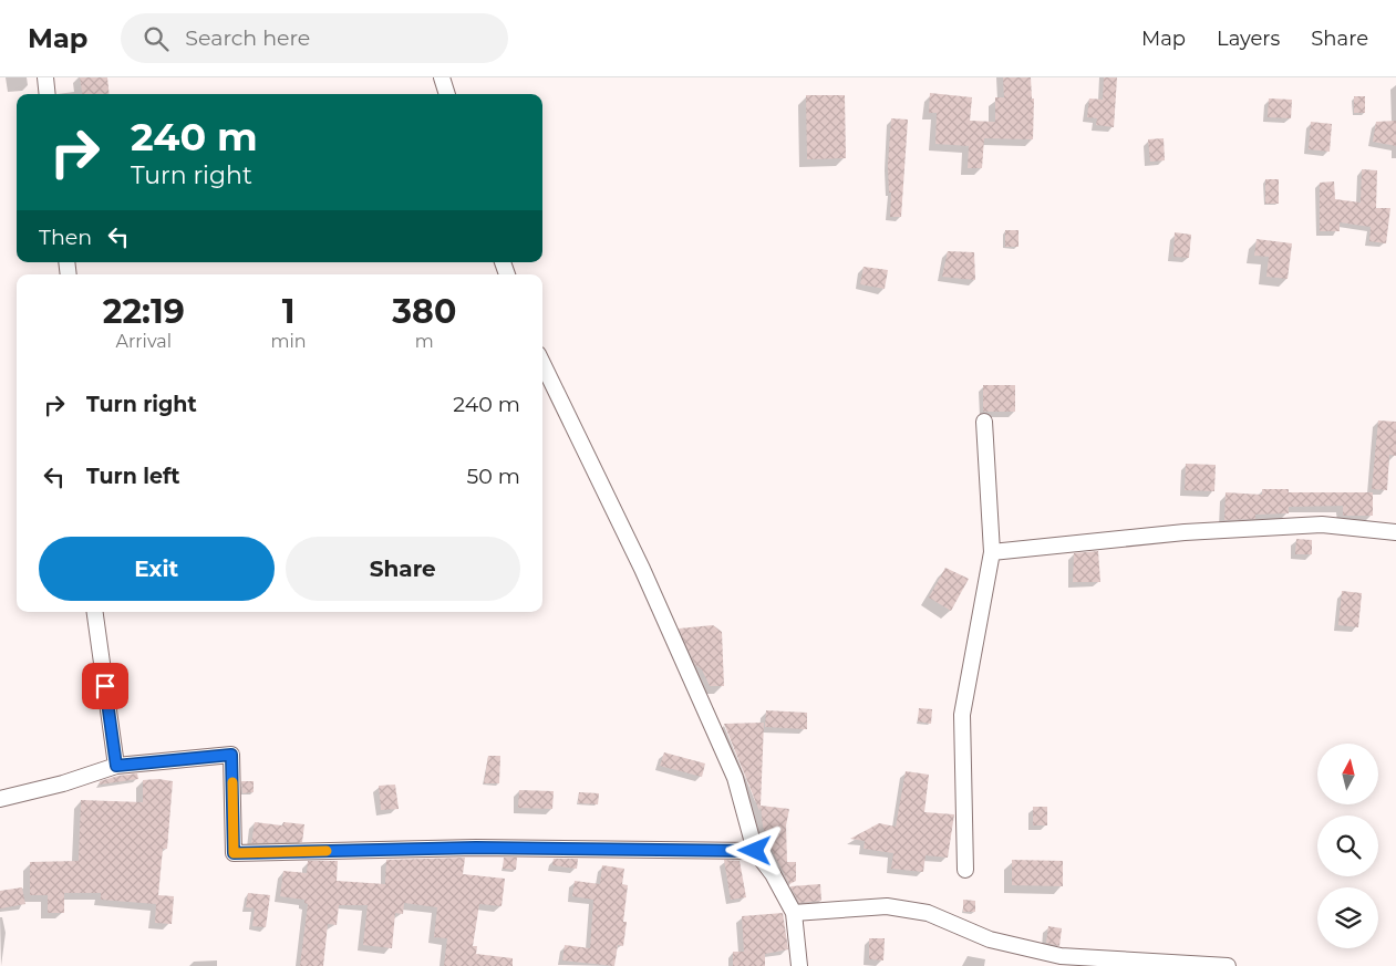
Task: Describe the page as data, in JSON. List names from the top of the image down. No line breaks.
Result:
{"north":"top","page":{"header":"Map","search":"Search here","nav":["Map","Layers","Share"],"turn":["240 m","Turn right"],"then":"Then","eta":["22:19","Arrival","1","min","380","m"],"list":[{"name":"Turn right","value":"240 m"},{"name":"Turn left","value":"50 m"}],"buttons":["Exit","Share"]}}
